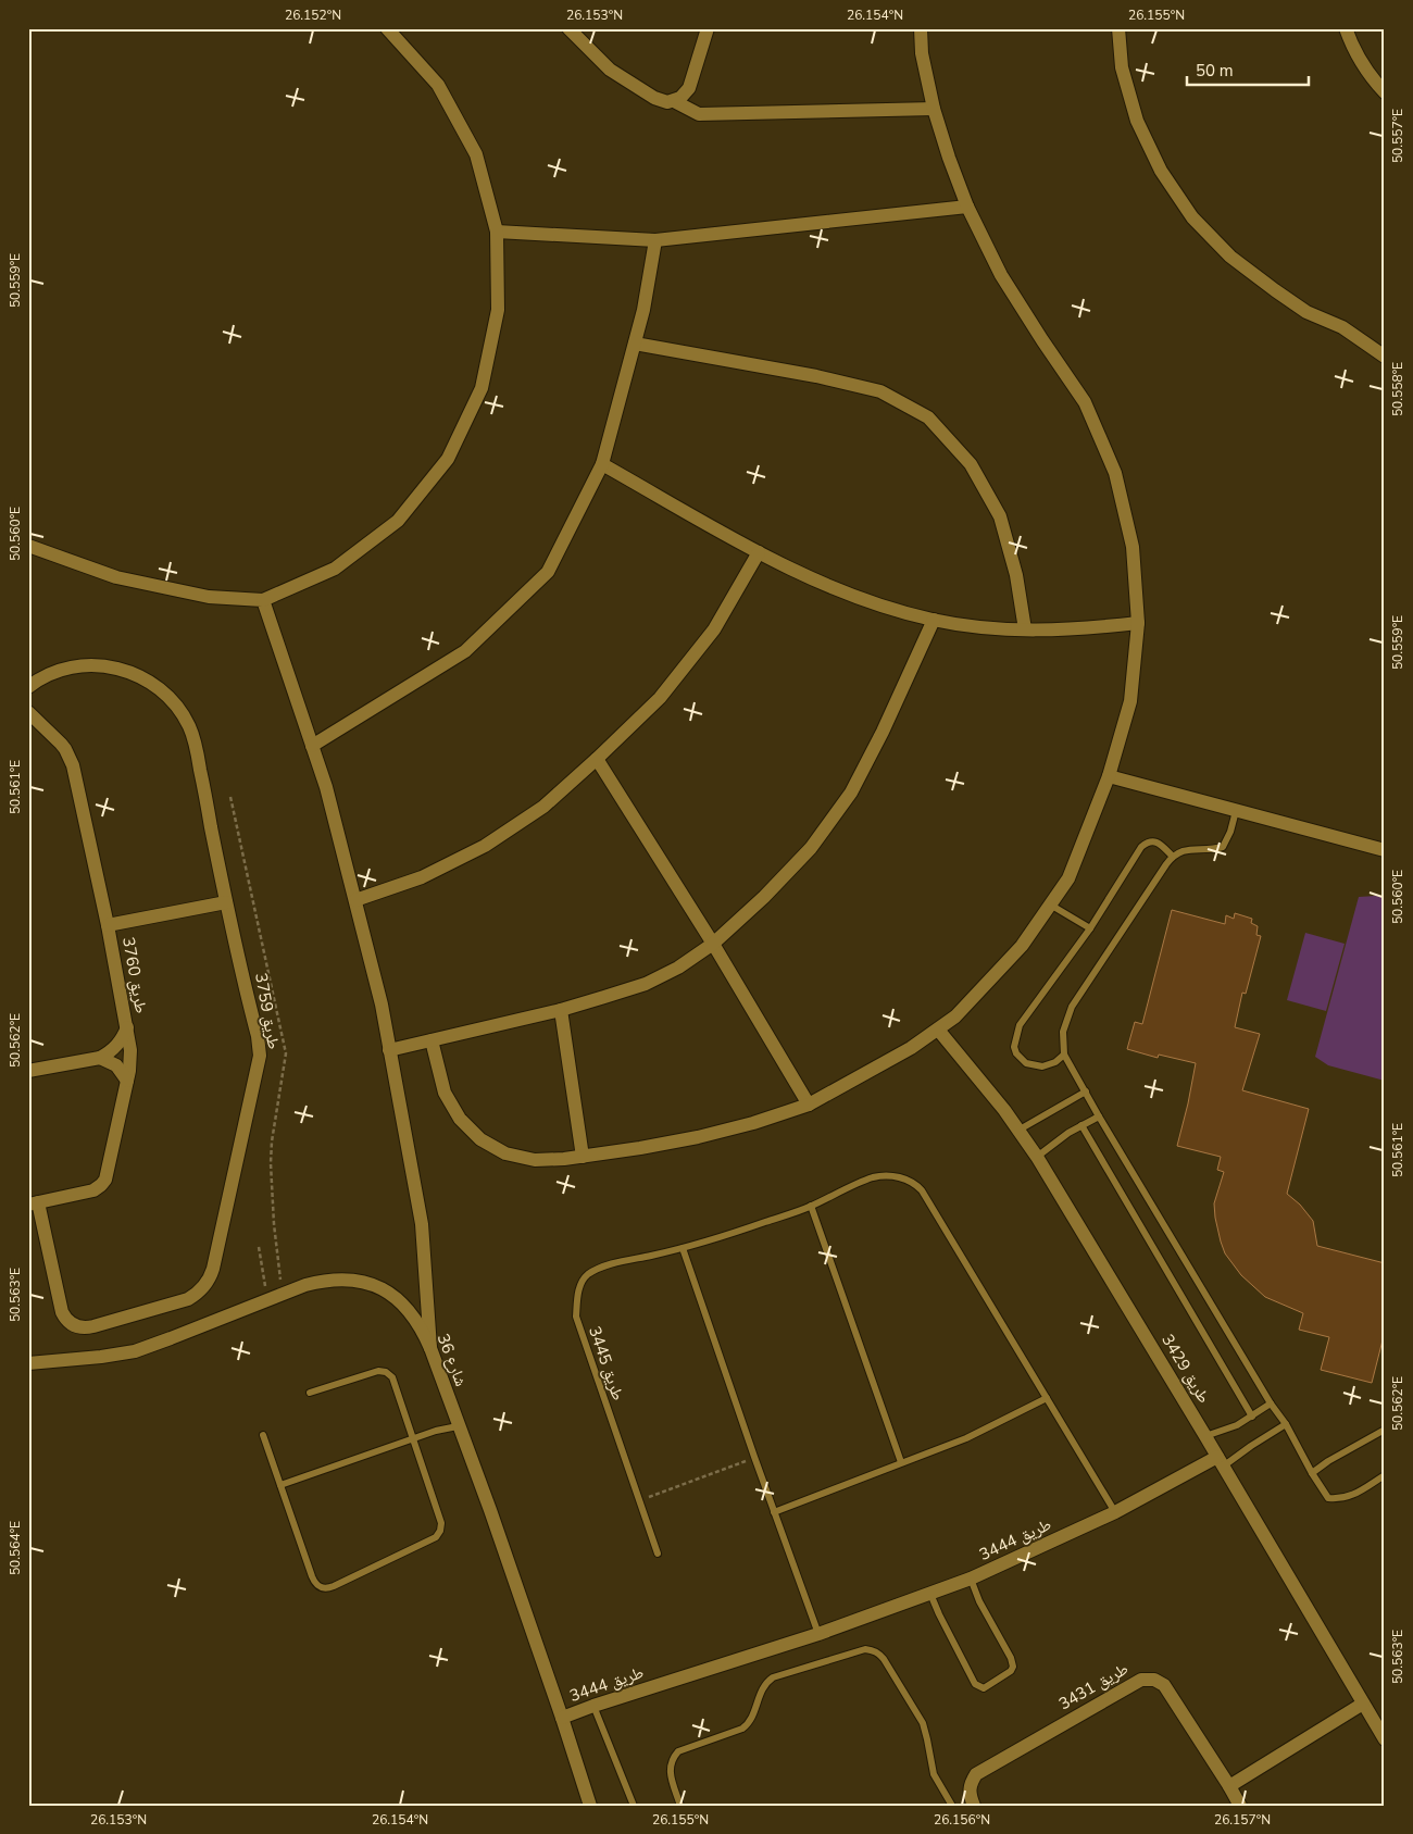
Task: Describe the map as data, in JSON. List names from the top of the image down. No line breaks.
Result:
{"streets":{"street":["طريق 3760","طريق 3759","شارع 36","طريق 3429","طريق 3444","طريق 3431"],"lane":["طريق 3445"]},"crossings":[["طريق 3760","طريق 3759"],["شارع 36","طريق 3444"],["طريق 3445","طريق 3444"],["طريق 3429","طريق 3444"]],"scale_bar":"50 m","coordinates":["26.152°N","26.153°N","26.154°N","26.155°N","50.557°E","50.559°E","50.558°E","50.560°E","50.561°E","50.562°E","50.563°E","50.564°E","26.156°N","26.157°N"]}
